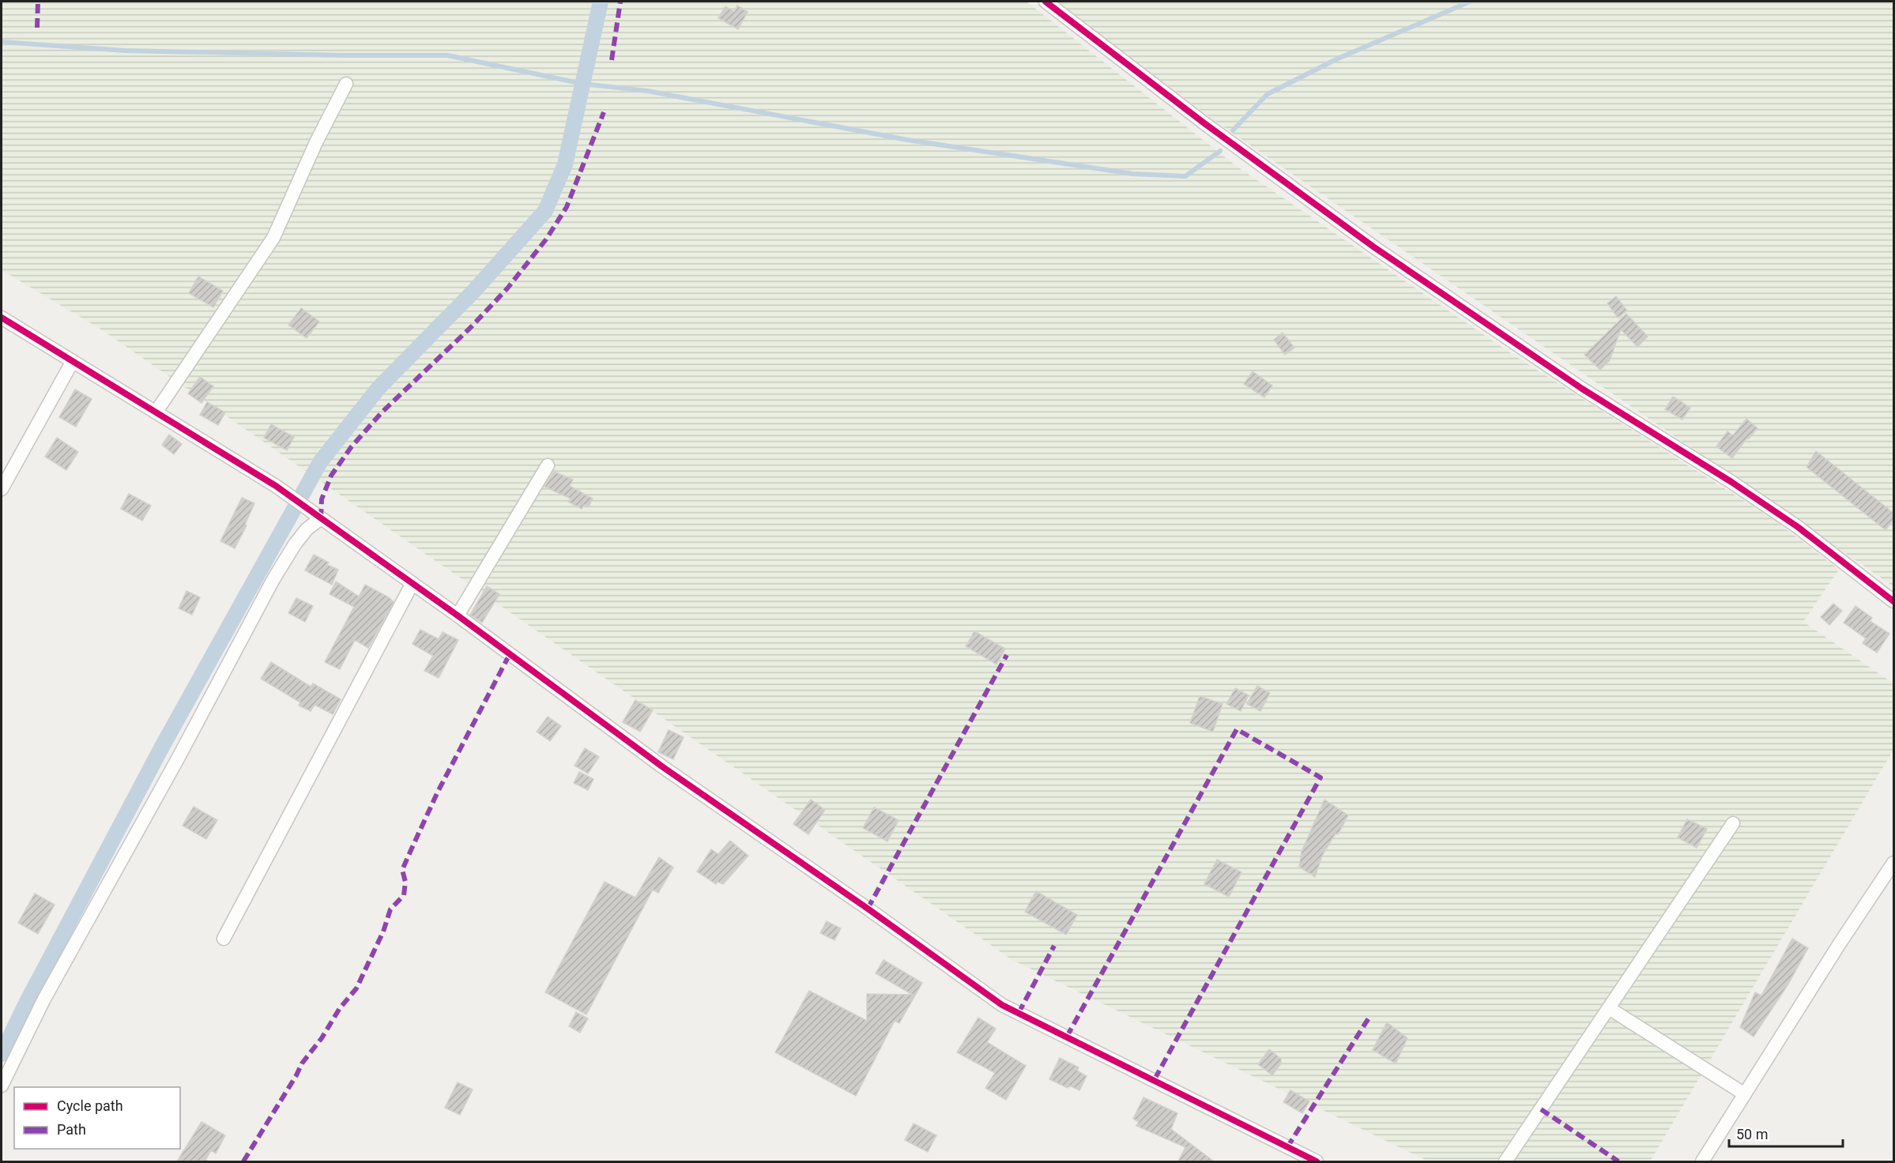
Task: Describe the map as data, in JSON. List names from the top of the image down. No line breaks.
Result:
{"legend":["Cycle path","Path"],"scale_bar":"50 m"}
